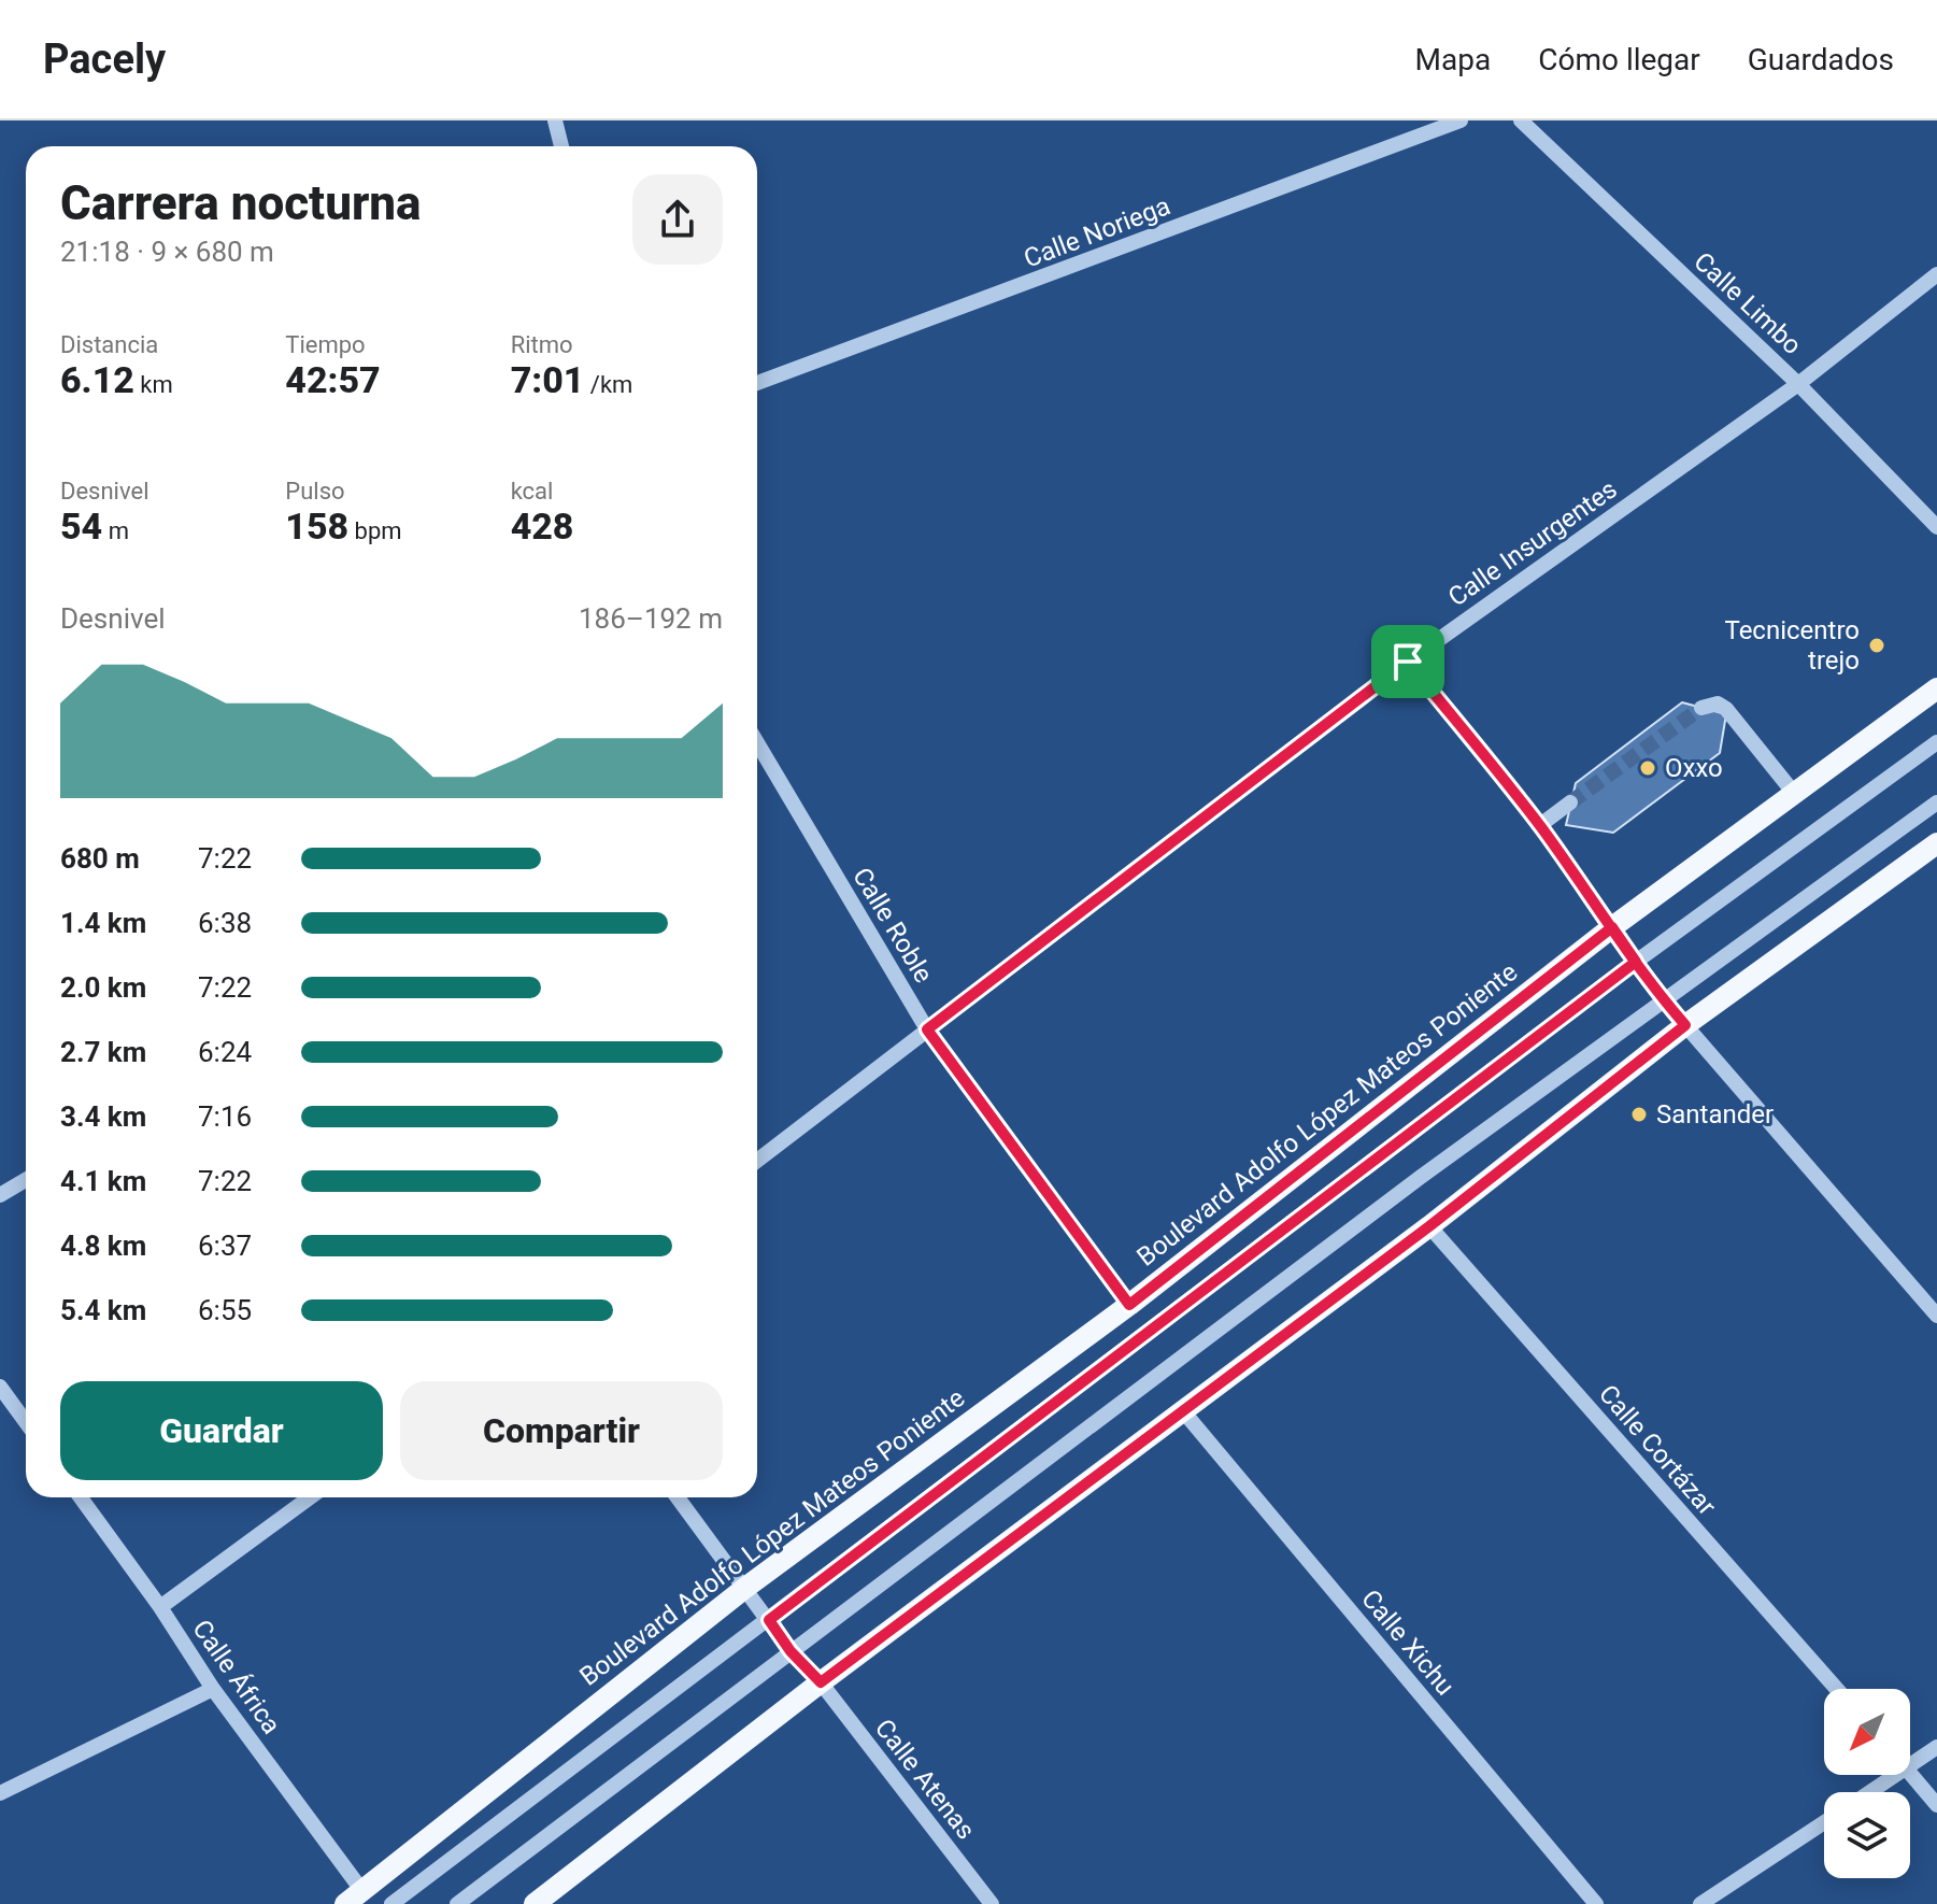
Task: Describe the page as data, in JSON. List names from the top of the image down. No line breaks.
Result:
{"streets":{"main road":["Boulevard Adolfo López Mateos Poniente"],"street":["Calle Noriega","Calle Limbo","Calle Insurgentes","Calle Roble","Calle Cortázar","Calle Xichu","Calle África","Calle Atenas"]},"crossings":[["Calle Limbo","Calle Insurgentes"],["Calle Insurgentes","Calle Roble"],["Calle Roble","Boulevard Adolfo López Mateos Poniente"],["Boulevard Adolfo López Mateos Poniente","Calle África"],["Boulevard Adolfo López Mateos Poniente","Calle Atenas"]],"places":["Tecnicentro trejo","Oxxo","Santander"],"north":"bottom left","page":{"header":"Pacely","nav":["Mapa","Cómo llegar","Guardados"],"heading":["Carrera nocturna","21:18 · 9 × 680 m"],"stats":[["Distancia","6.12 km"],["Tiempo","42:57"],["Ritmo","7:01 /km"],["Desnivel","54 m"],["Pulso","158 bpm"],["kcal","428"]],"chart":["Desnivel","186–192 m"],"list":[{"name":"680 m","note":"7:22"},{"name":"1.4 km","note":"6:38"},{"name":"2.0 km","note":"7:22"},{"name":"2.7 km","note":"6:24"},{"name":"3.4 km","note":"7:16"},{"name":"4.1 km","note":"7:22"},{"name":"4.8 km","note":"6:37"},{"name":"5.4 km","note":"6:55"}],"buttons":["Guardar","Compartir"]}}
